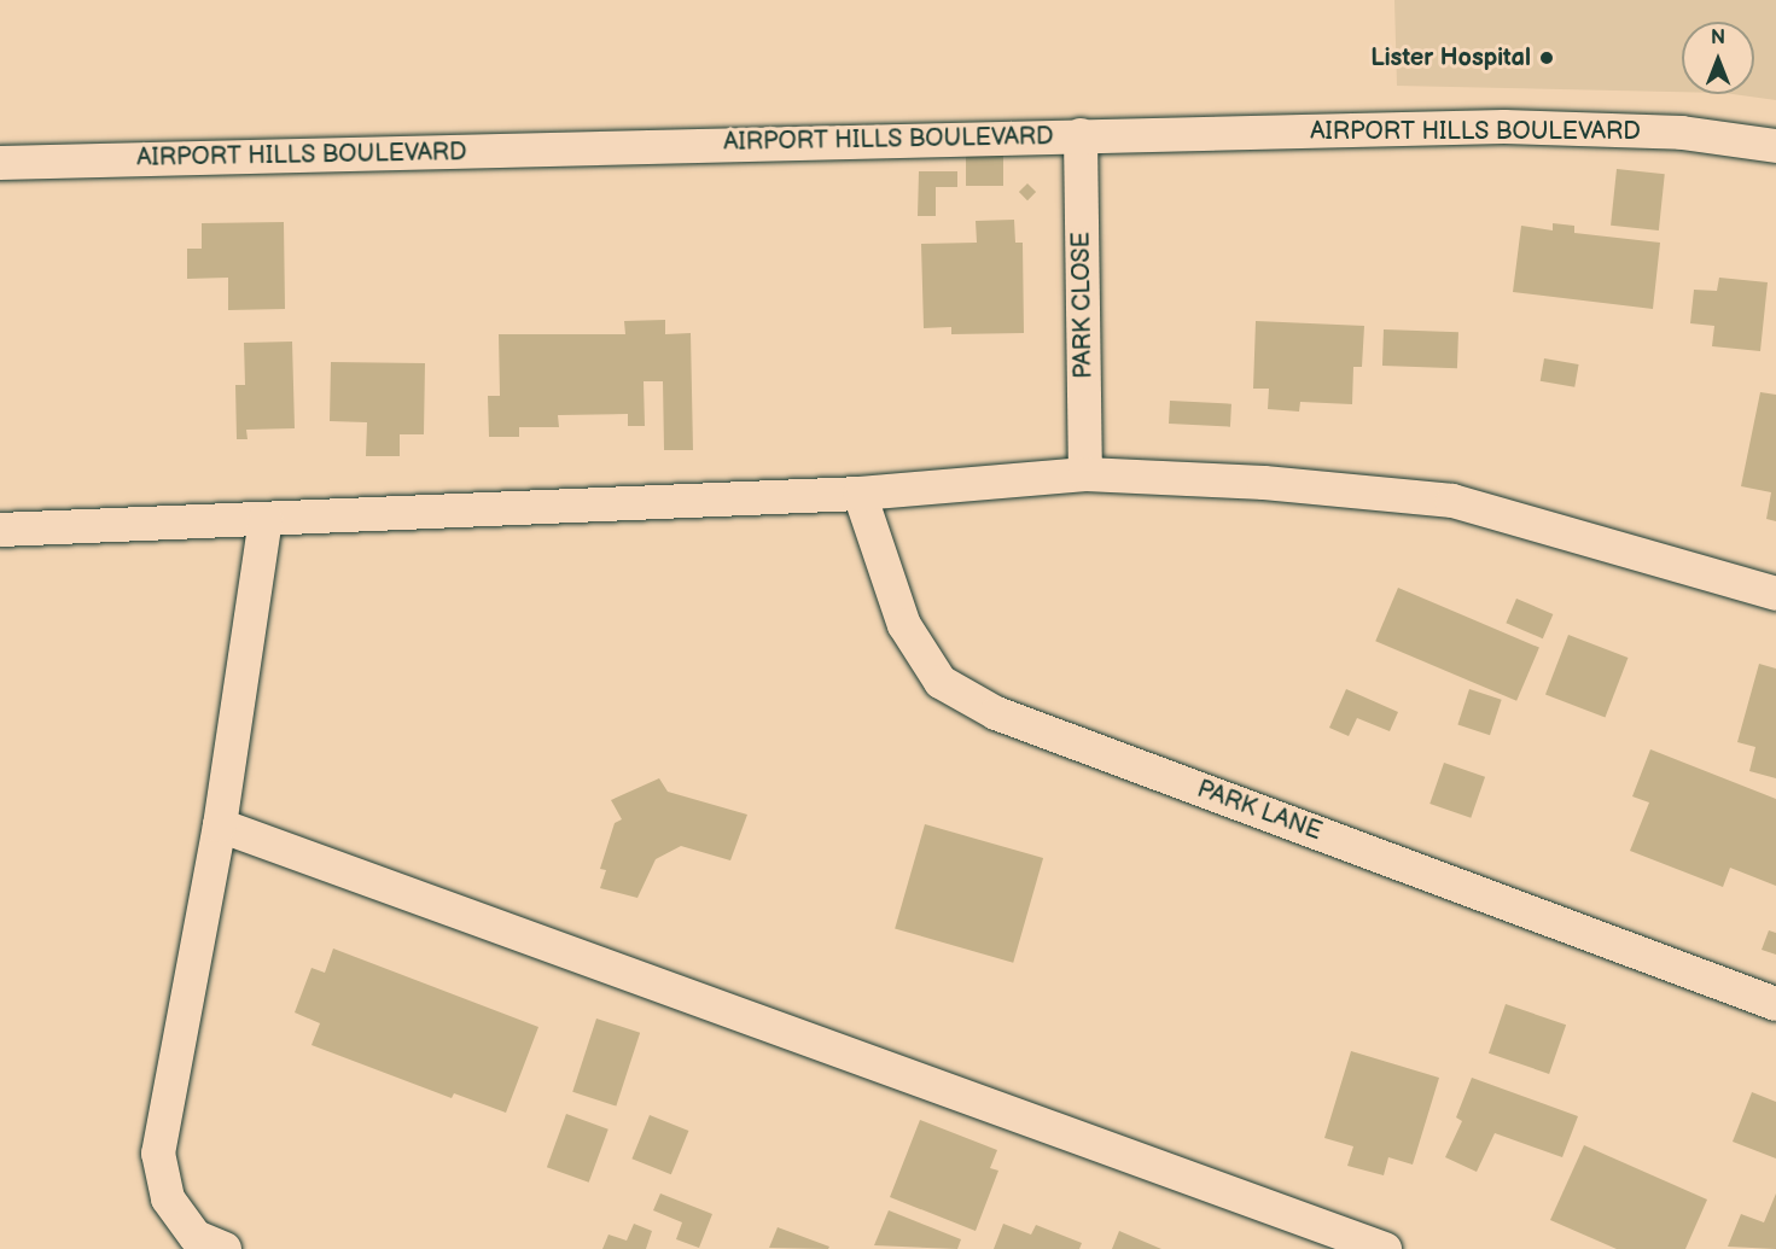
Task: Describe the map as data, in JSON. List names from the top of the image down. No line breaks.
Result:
{"streets":{"street":["AIRPORT HILLS BOULEVARD","PARK CLOSE","PARK LANE"]},"crossings":[["AIRPORT HILLS BOULEVARD","PARK CLOSE"]],"places":["Lister Hospital"],"north":"top"}
